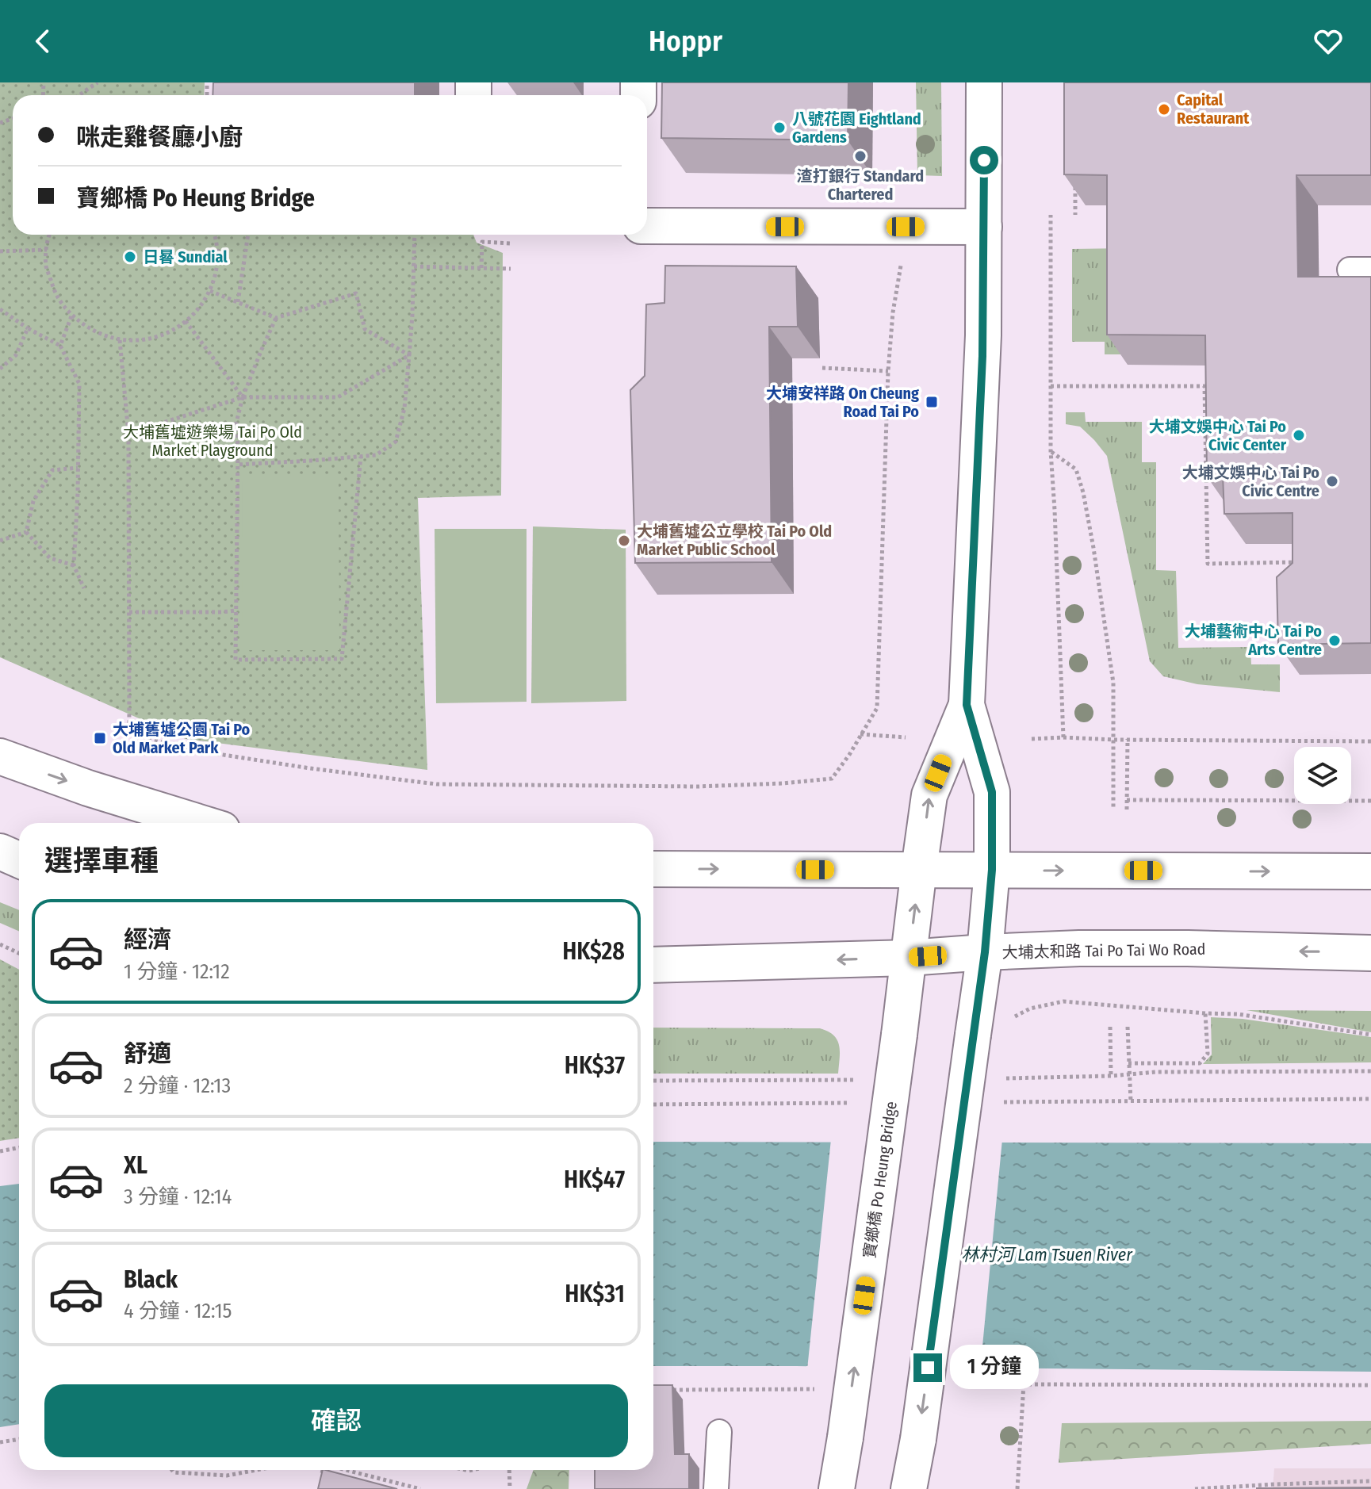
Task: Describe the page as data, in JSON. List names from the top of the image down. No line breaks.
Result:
{"streets":{"main road":["大埔太和路 Tai Po Tai Wo Road","寶鄉橋 Po Heung Bridge"]},"crossings":[["大埔太和路 Tai Po Tai Wo Road","寶鄉橋 Po Heung Bridge"]],"water":["林村河 Lam Tsuen River"],"parks":["大埔舊墟遊樂場 Tai Po Old Market Playground"],"places":{"other":["Capital Restaurant","八號花園 Eightland Gardens","渣打銀行 Standard Chartered","日晷 Sundial","大埔文娛中心 Tai Po Civic Center","大埔文娛中心 Tai Po Civic Centre","大埔舊墟公立學校 Tai Po Old Market Public School","大埔藝術中心 Tai Po Arts Centre"],"transit":["大埔安祥路 On Cheung Road Tai Po","大埔舊墟公園 Tai Po Old Market Park"]},"page":{"header":"Hoppr","banner":["咪走雞餐廳小廚","寶鄉橋 Po Heung Bridge"],"heading":"選擇車種","list":[{"name":"經濟","note":"1 分鐘 · 12:12","value":"HK$28"},{"name":"舒適","note":"2 分鐘 · 12:13","value":"HK$37"},{"name":"XL","note":"3 分鐘 · 12:14","value":"HK$47"},{"name":"Black","note":"4 分鐘 · 12:15","value":"HK$31"}],"bubble":"1 分鐘","buttons":"確認"}}
